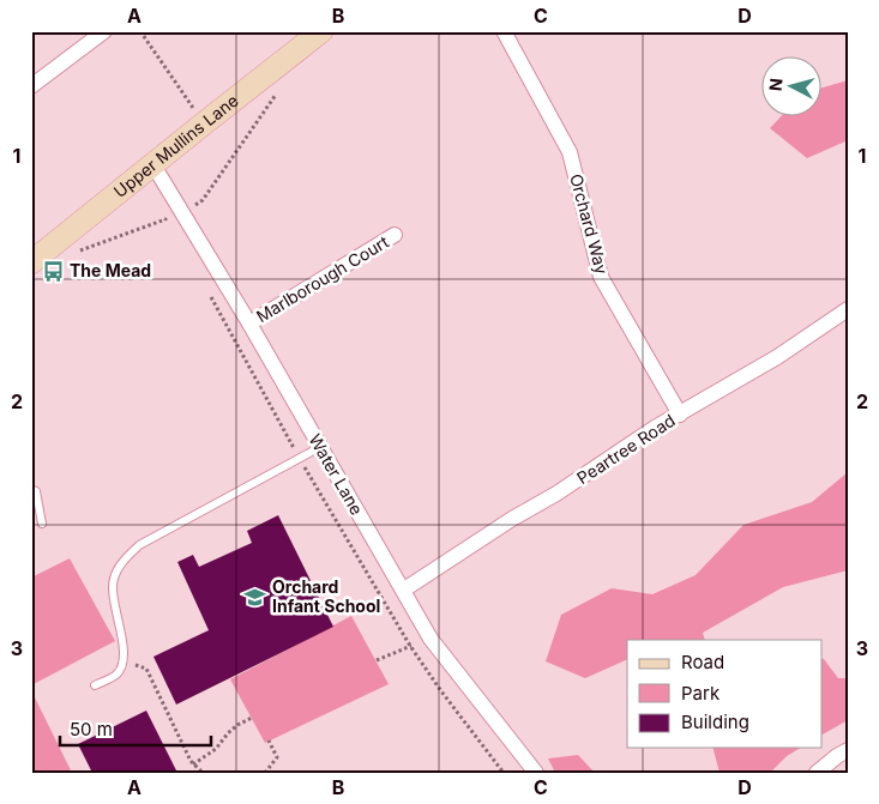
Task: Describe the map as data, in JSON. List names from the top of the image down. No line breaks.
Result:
{"streets":{"street":["Upper Mullins Lane","Orchard Way","Marlborough Court","Peartree Road","Water Lane"]},"crossings":[["Upper Mullins Lane","Water Lane"],["Orchard Way","Peartree Road"],["Marlborough Court","Water Lane"],["Peartree Road","Water Lane"]],"places":{"bus stop":["The Mead"],"school or university":["Orchard Infant School"]},"legend":["Road","Park","Building"],"scale_bar":"50 m","north":"left","grid":{"columns":["A","B","C","D"],"rows":["1","2","3"]}}
